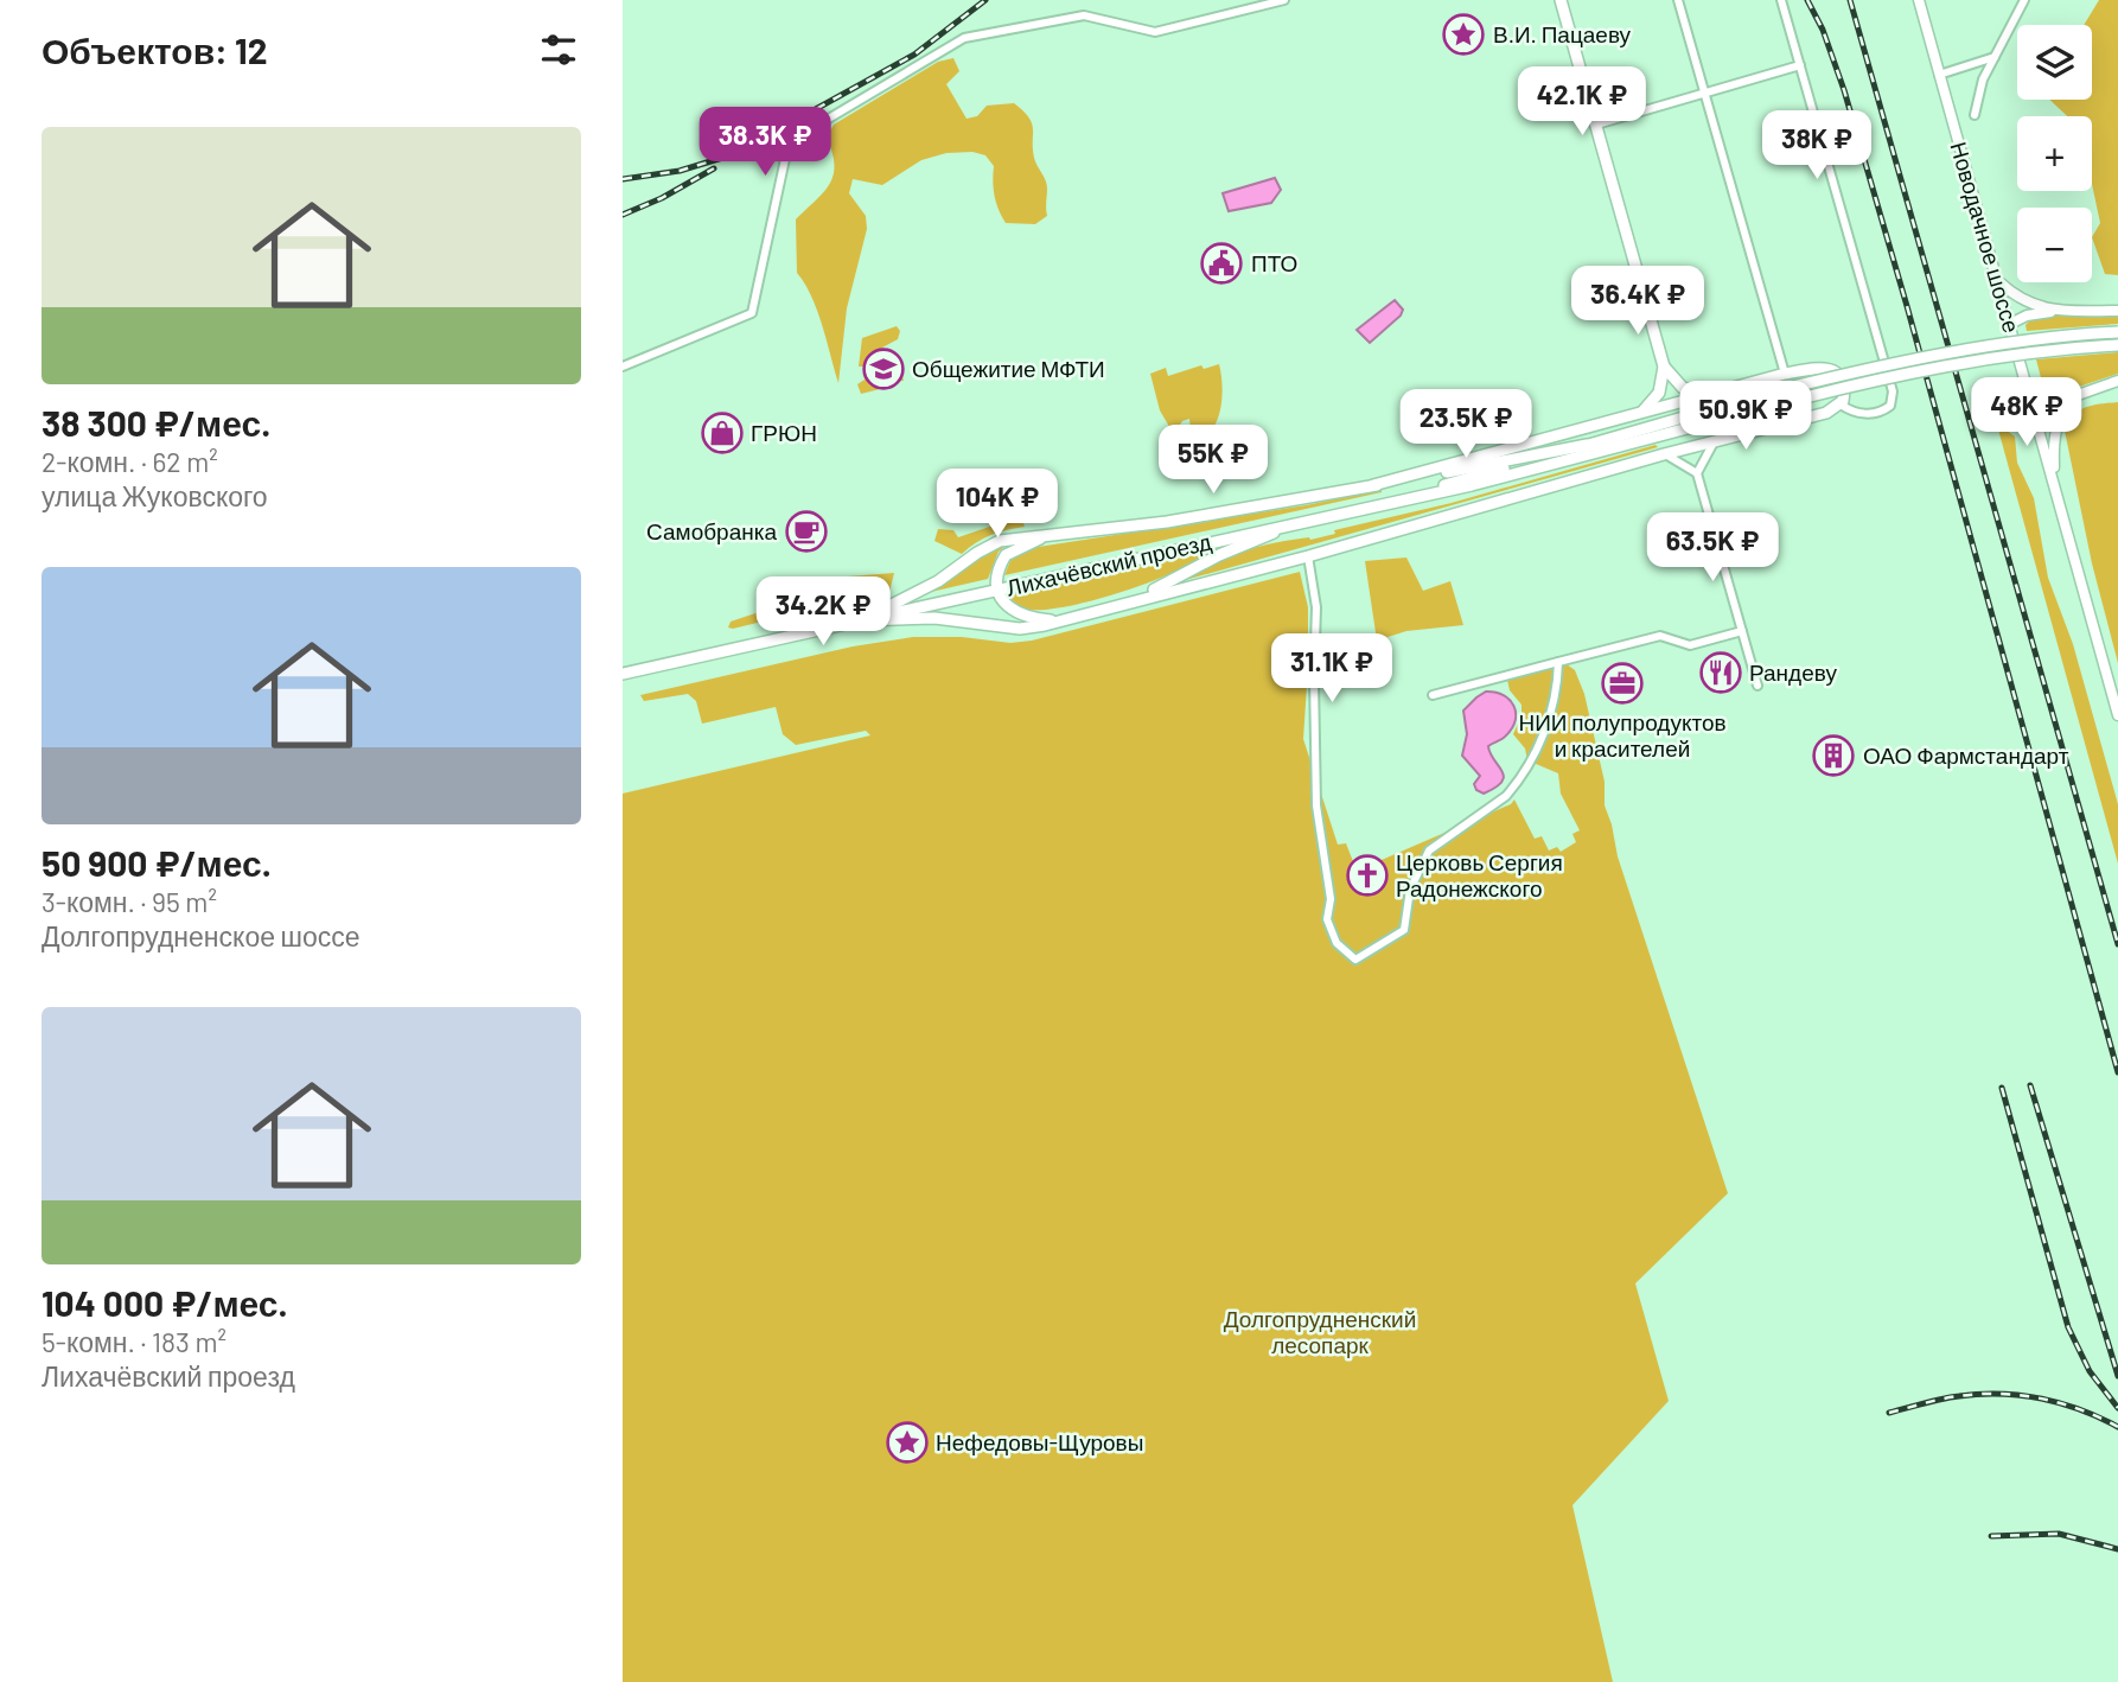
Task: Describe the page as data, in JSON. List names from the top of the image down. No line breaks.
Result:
{"streets":{"main road":["Лихачёвский проезд"],"street":["Новодачное шоссе"]},"parks":["Долгопрудненский лесопарк"],"places":{"place":["В.И. Пацаеву","Нефедовы-Щуровы"],"public building":["ПТО"],"school or university":["Общежитие МФТИ"],"shop":["ГРЮН"],"cafe":["Самобранка"],"restaurant":["Рандеву"],"office":["НИИ полупродуктов и красителей"],"building":["ОАО Фармстандарт"],"church":["Церковь Сергия Радонежского"]},"page":{"heading":"Объектов: 12","map_buttons":["+","−"],"price":["42.1K ₽","38.3K ₽","38K ₽","36.4K ₽","48K ₽","50.9K ₽","23.5K ₽","55K ₽","104K ₽","63.5K ₽","34.2K ₽","31.1K ₽"],"list":[{"name":"38 300 ₽/мес.","note":"2-комн. · 62 m² · улица Жуковского"},{"name":"50 900 ₽/мес.","note":"3-комн. · 95 m² · Долгопрудненское шоссе"},{"name":"104 000 ₽/мес.","note":"5-комн. · 183 m² · Лихачёвский проезд"}]}}
